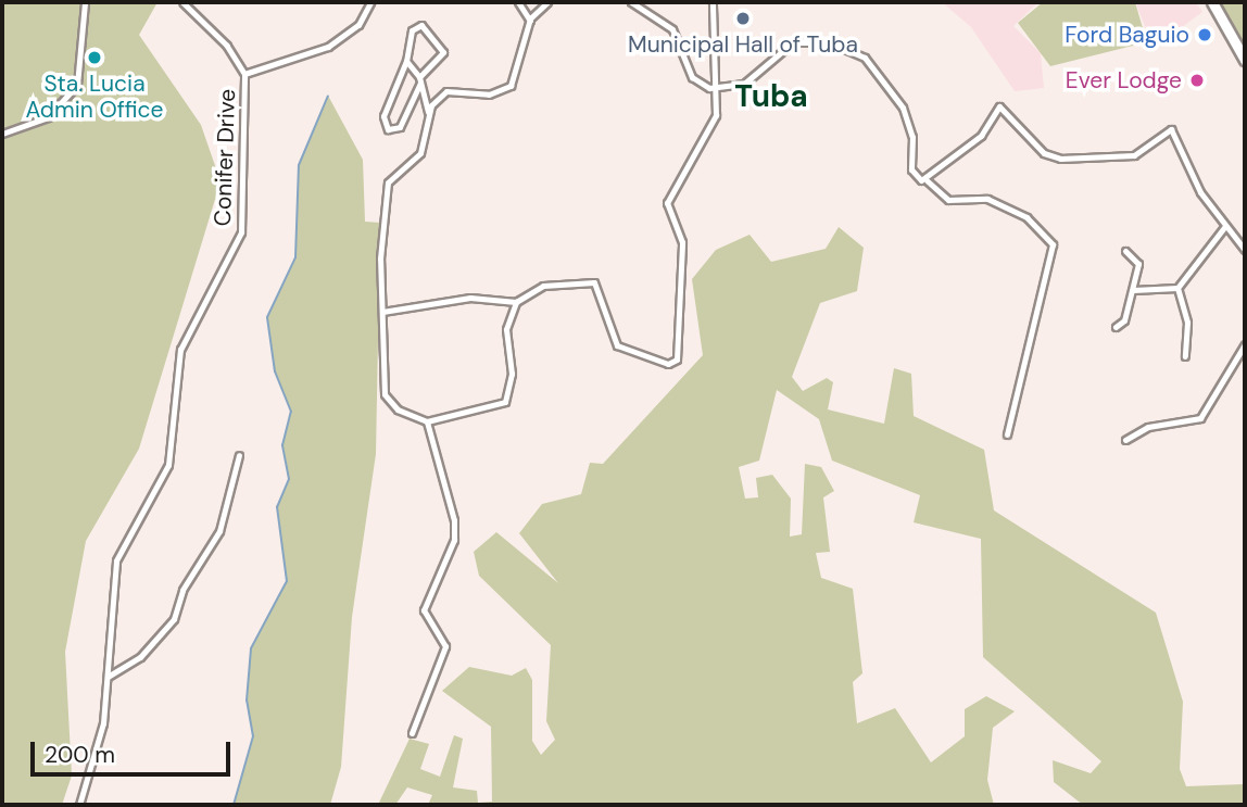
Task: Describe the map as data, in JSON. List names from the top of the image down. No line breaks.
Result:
{"streets":{"street":["Conifer Drive"]},"districts":["Tuba"],"places":["Municipal Hall of Tuba","Ford Baguio","Sta. Lucia Admin Office","Ever Lodge"],"scale_bar":"200 m"}
